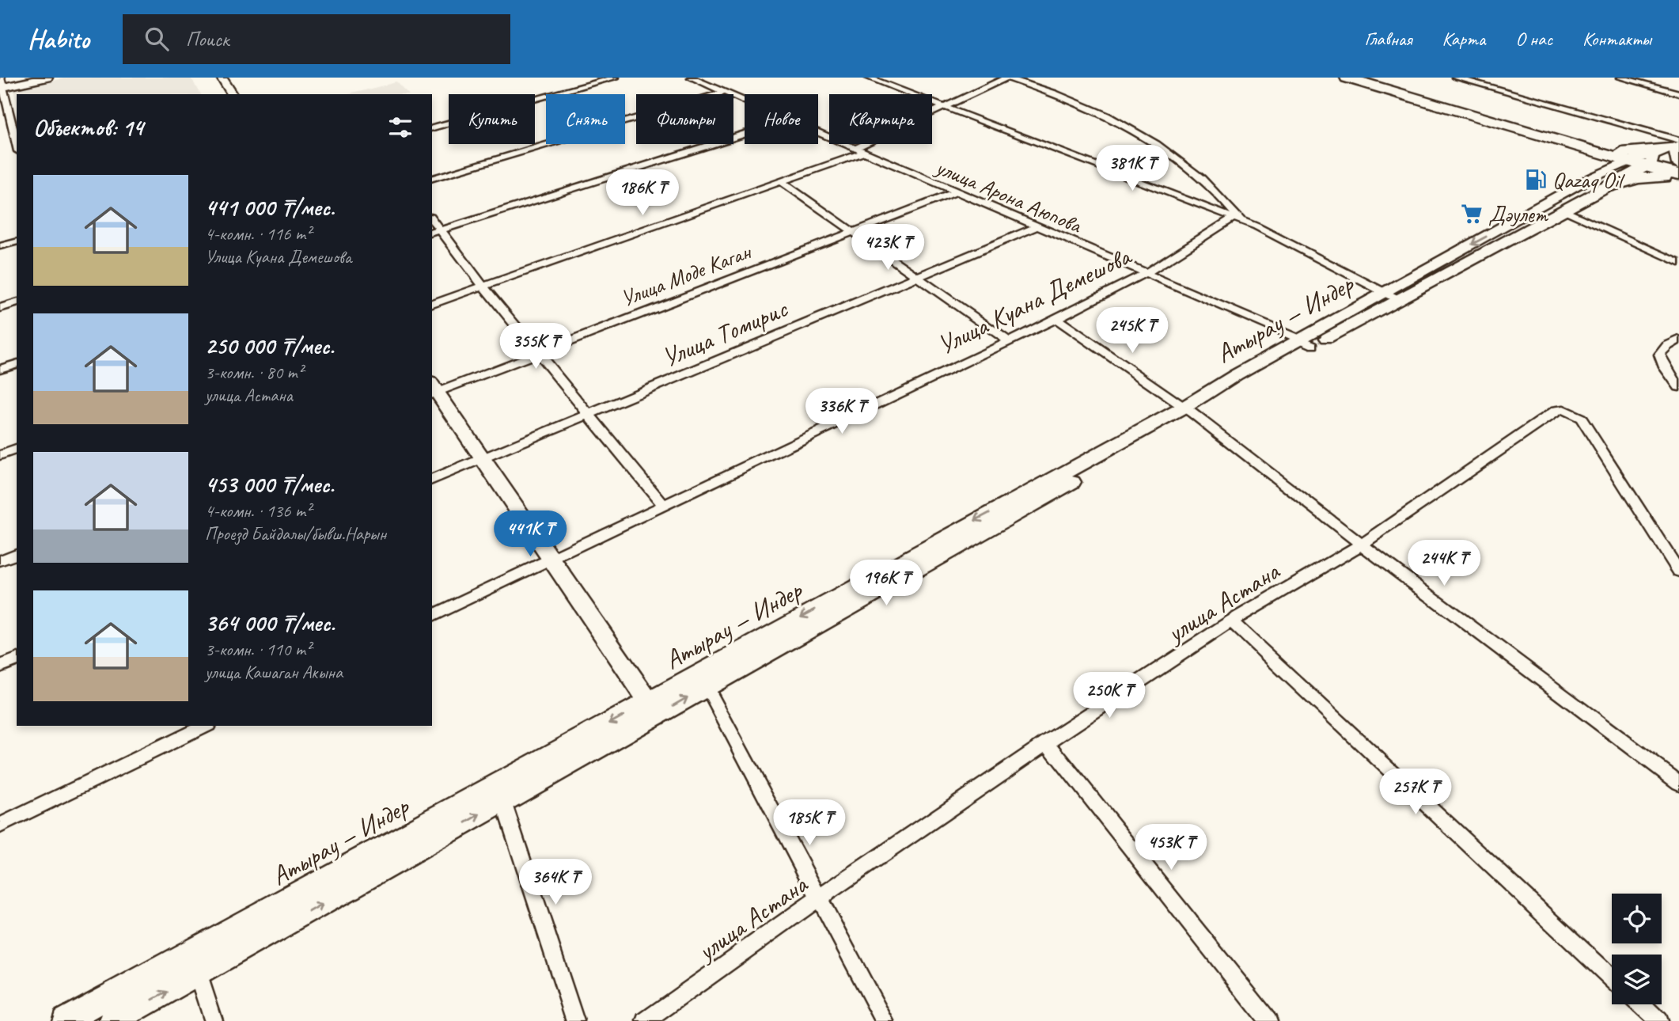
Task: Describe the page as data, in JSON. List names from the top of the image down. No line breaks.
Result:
{"streets":{"main road":["Атырау — Индер"],"street":["улица Арона Аюпова","Улица Моде Каган","Улица Куана Демешова","Улица Томирис","улица Астана"]},"crossings":[["улица Арона Аюпова","Улица Моде Каган"],["улица Арона Аюпова","Улица Куана Демешова"],["улица Арона Аюпова","Атырау — Индер"],["улица Арона Аюпова","Улица Томирис"]],"places":{"fuel station":["Qazaq Oil"],"supermarket":["Дәулет"]},"page":{"header":"Habito","search":"Поиск","nav":["Главная","Карта","О нас","Контакты"],"chip":["Купить","Снять","Фильтры","Новое","Квартира"],"heading":"Объектов: 14","price":["381K ₸","186K ₸","423K ₸","245K ₸","355K ₸","336K ₸","441K ₸","244K ₸","196K ₸","250K ₸","257K ₸","185K ₸","453K ₸","364K ₸"],"list":[{"name":"441 000 ₸/мес.","note":"4-комн. · 116 m² · Улица Куана Демешова"},{"name":"250 000 ₸/мес.","note":"3-комн. · 80 m² · улица Астана"},{"name":"453 000 ₸/мес.","note":"4-комн. · 136 m² · Проезд Байдалы/бывш.Нарын"},{"name":"364 000 ₸/мес.","note":"3-комн. · 110 m² · улица Кашаган Акына"}]}}
